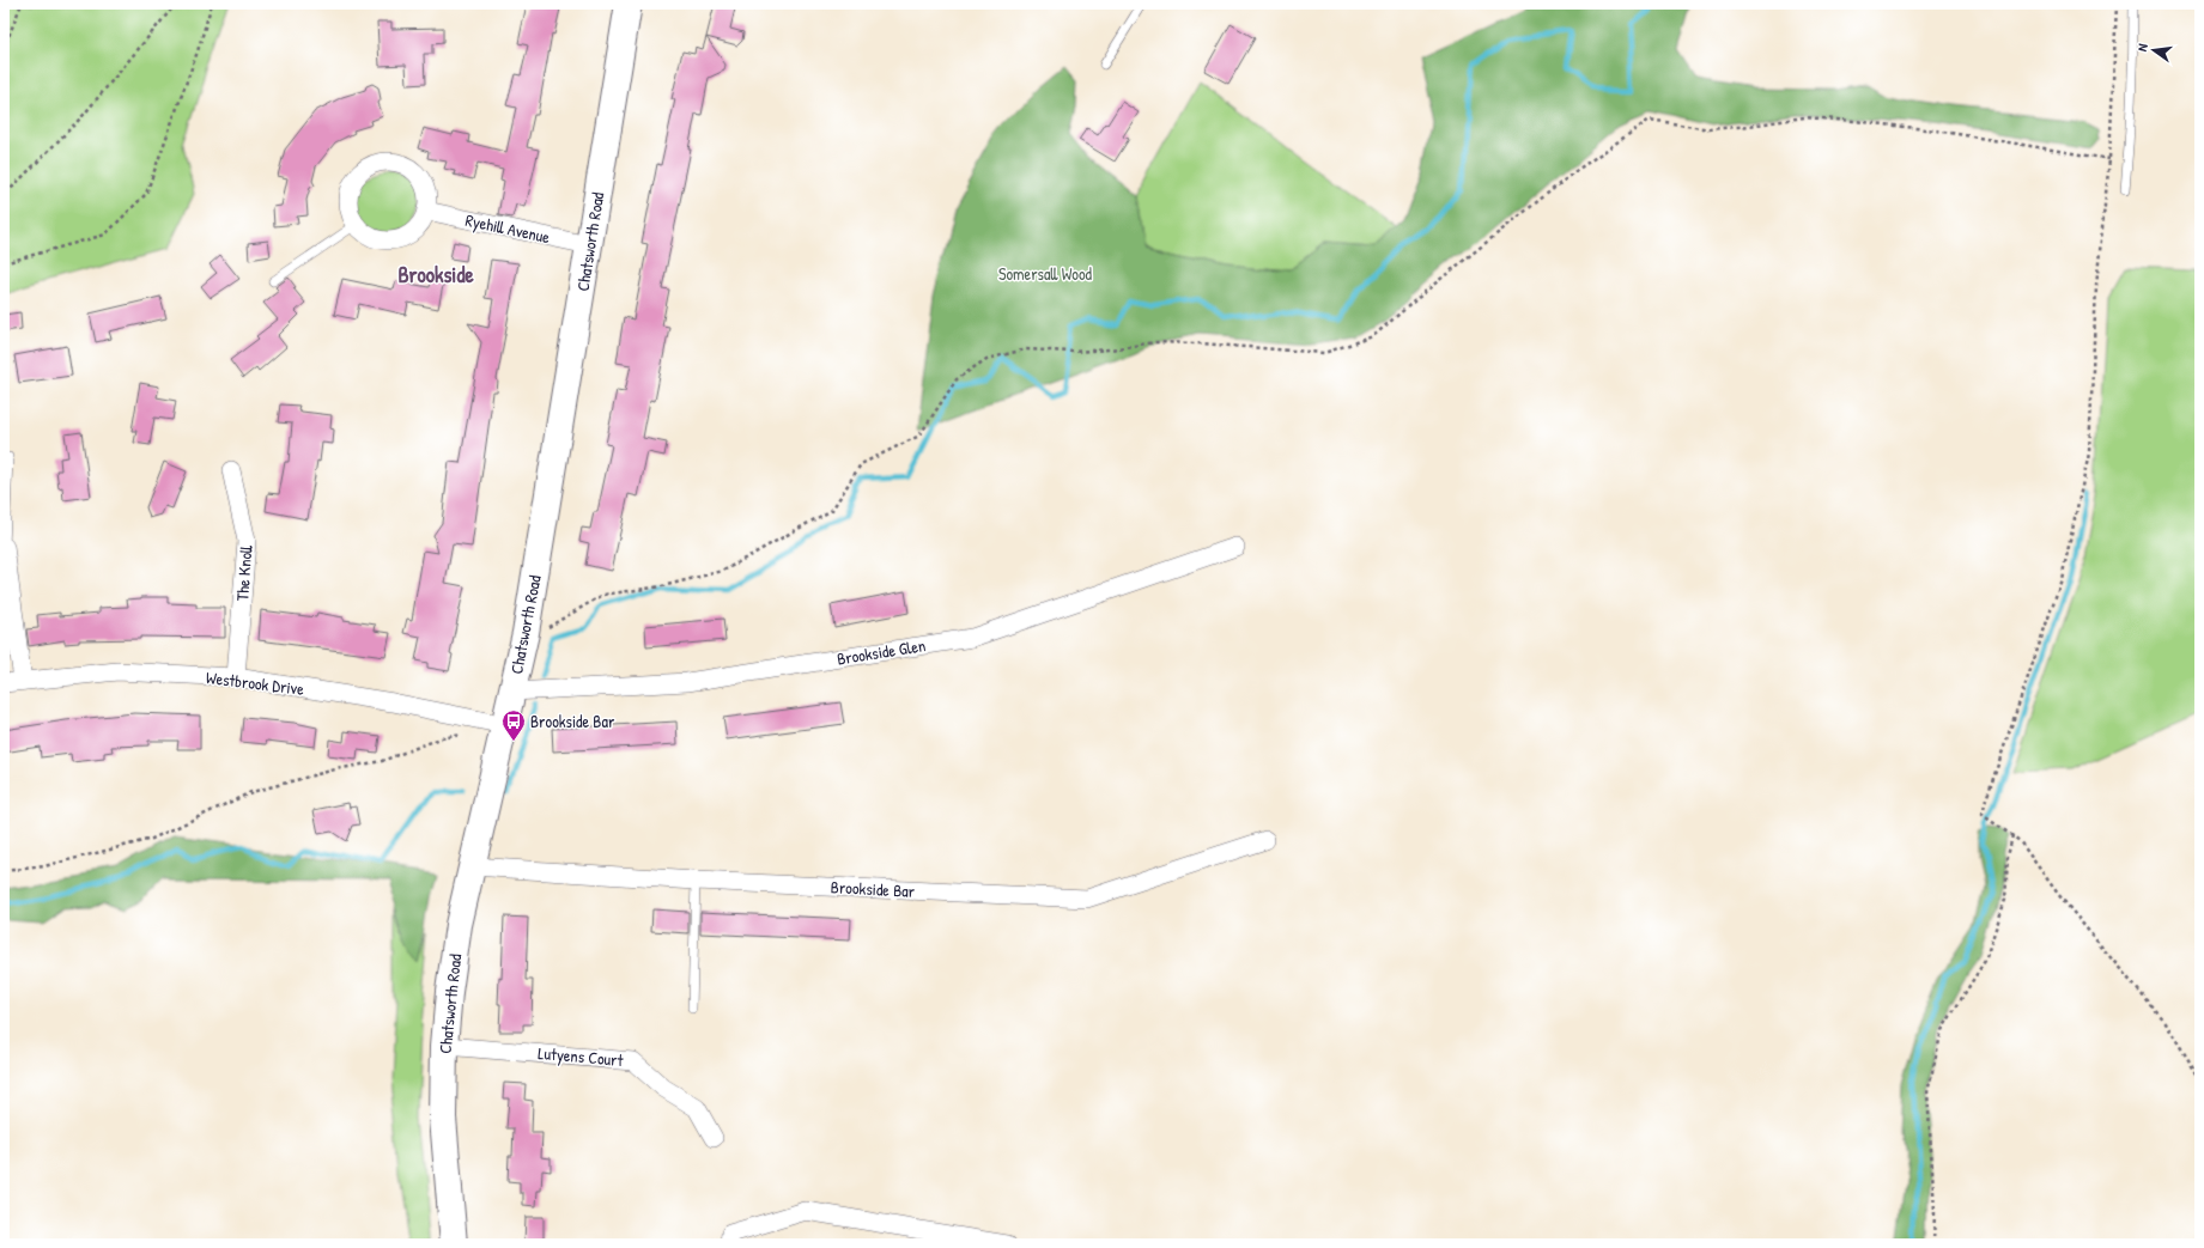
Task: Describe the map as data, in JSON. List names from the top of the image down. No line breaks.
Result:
{"streets":{"highway":["Chatsworth Road"],"street":["Ryehill Avenue","The Knoll","Brookside Glen","Westbrook Drive","Brookside Bar","Lutyens Court"]},"crossings":[["Ryehill Avenue","Chatsworth Road"],["Chatsworth Road","Brookside Glen"],["Chatsworth Road","Westbrook Drive"],["Chatsworth Road","Brookside Bar"],["Chatsworth Road","Lutyens Court"],["The Knoll","Westbrook Drive"]],"districts":["Brookside"],"parks":["Somersall Wood"],"places":{"bus stop":["Brookside Bar"]},"north":"left"}
